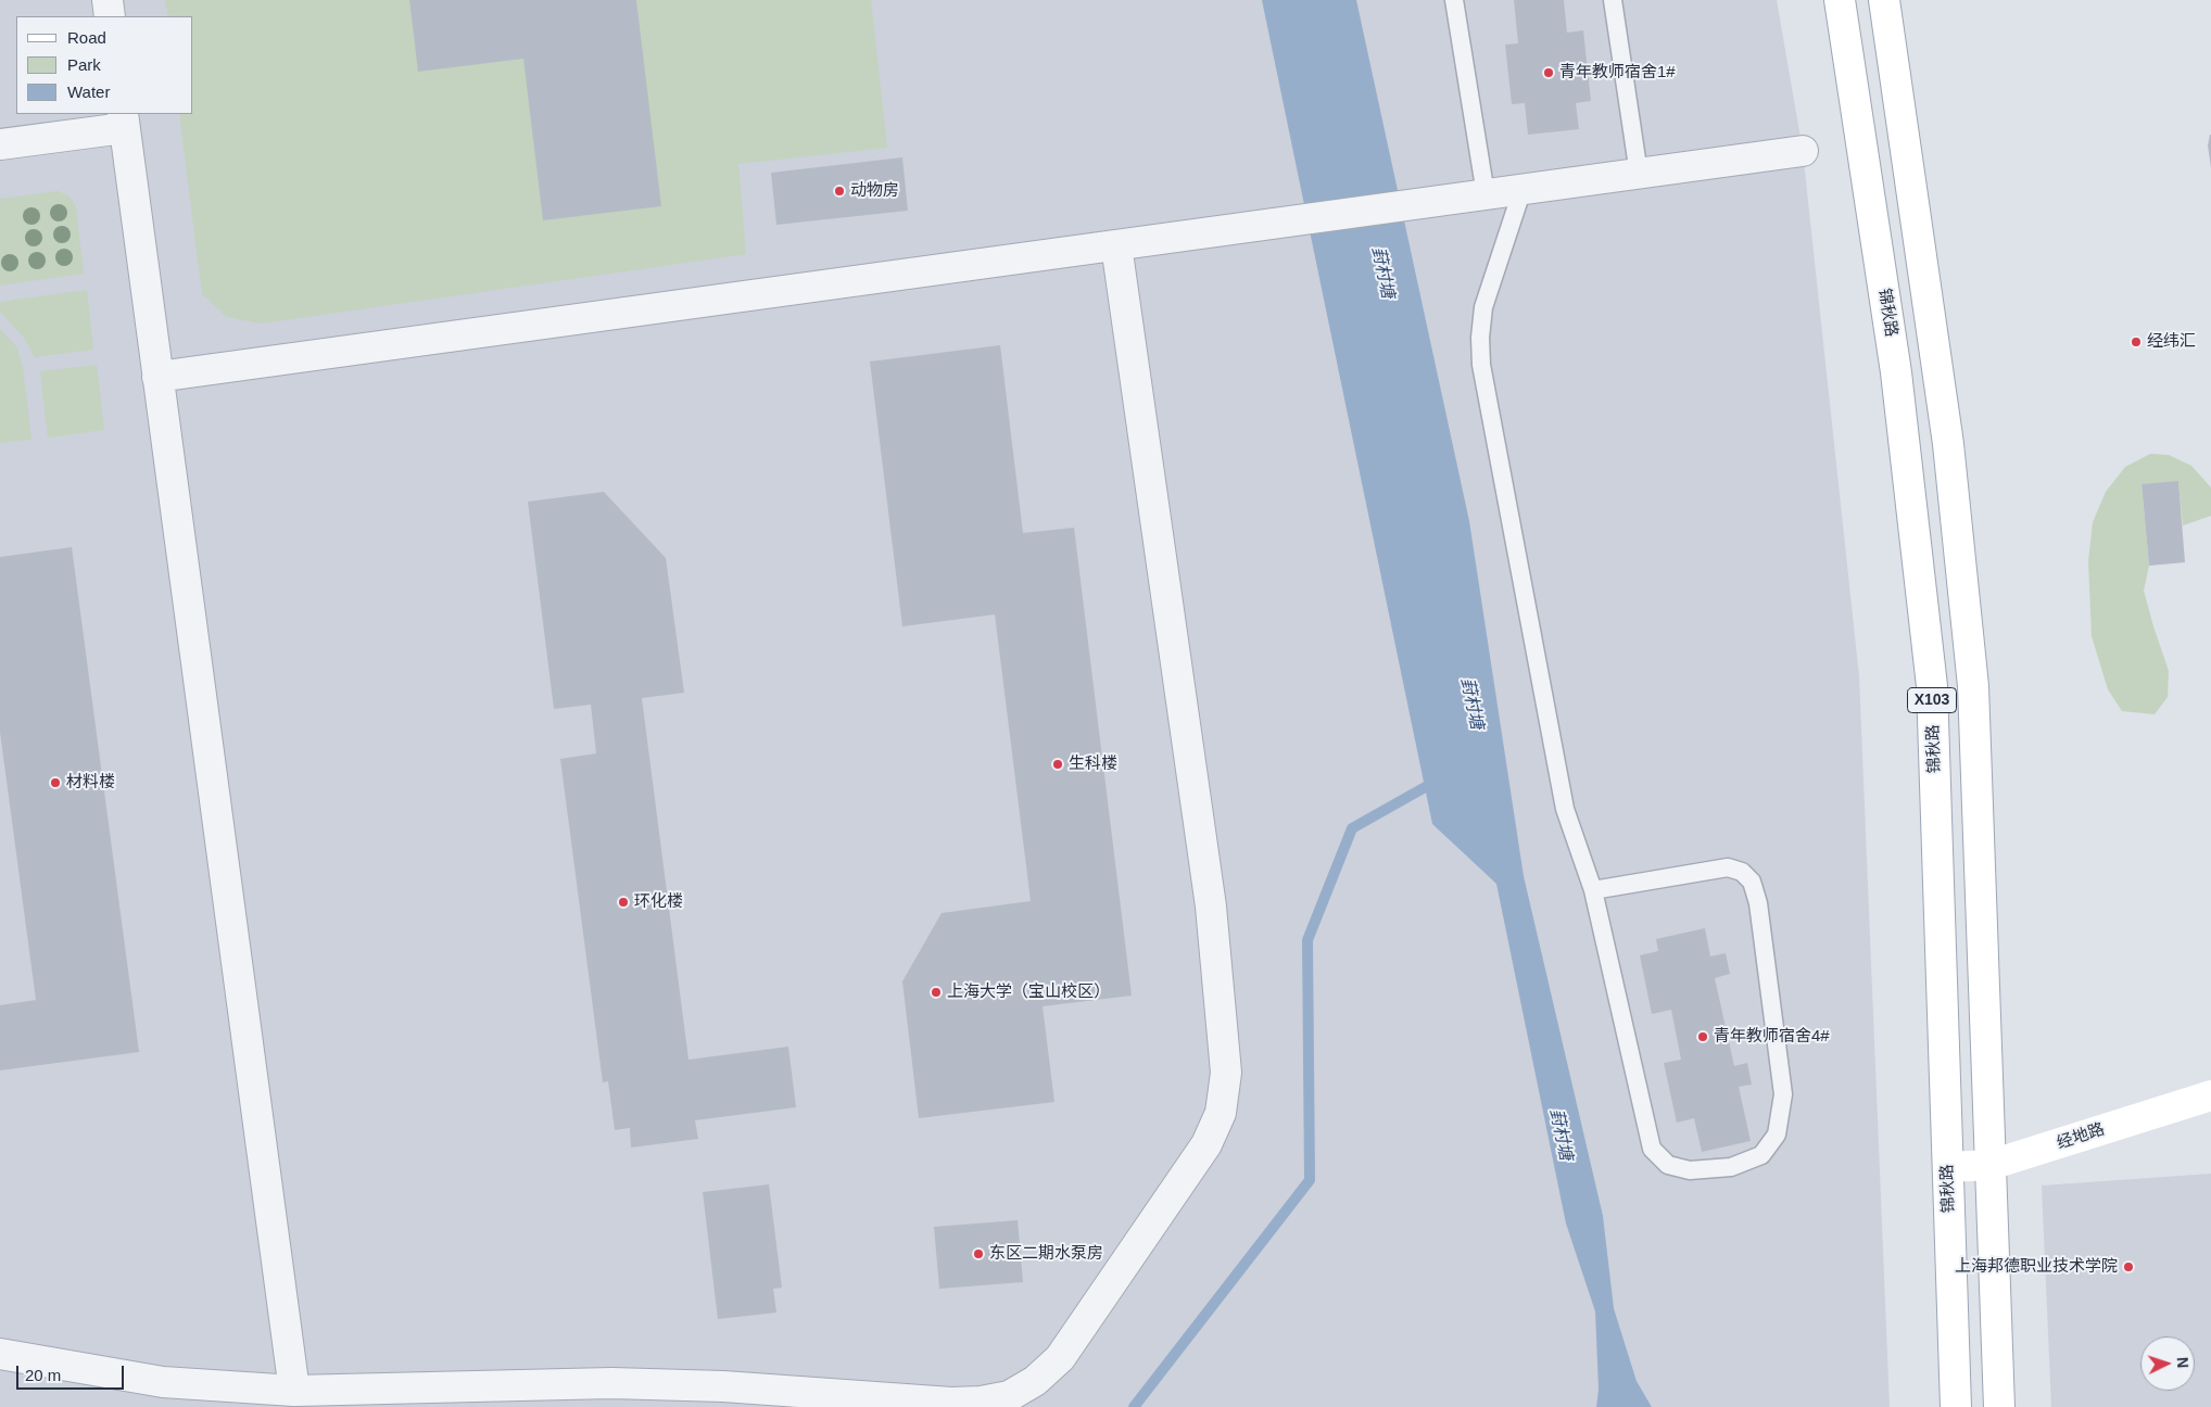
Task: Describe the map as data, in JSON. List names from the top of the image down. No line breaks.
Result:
{"streets":{"main road":["锦秋路","X103","经地路"]},"crossings":[["锦秋路","经地路"],["X103","经地路"]],"water":["葑村塘"],"places":["青年教师宿舍1#","动物房","经纬汇","生科楼","材料楼","环化楼","上海大学（宝山校区）","青年教师宿舍4#","东区二期水泵房","上海邦德职业技术学院"],"legend":["Road","Park","Water"],"scale_bar":"20 m","north":"right"}
